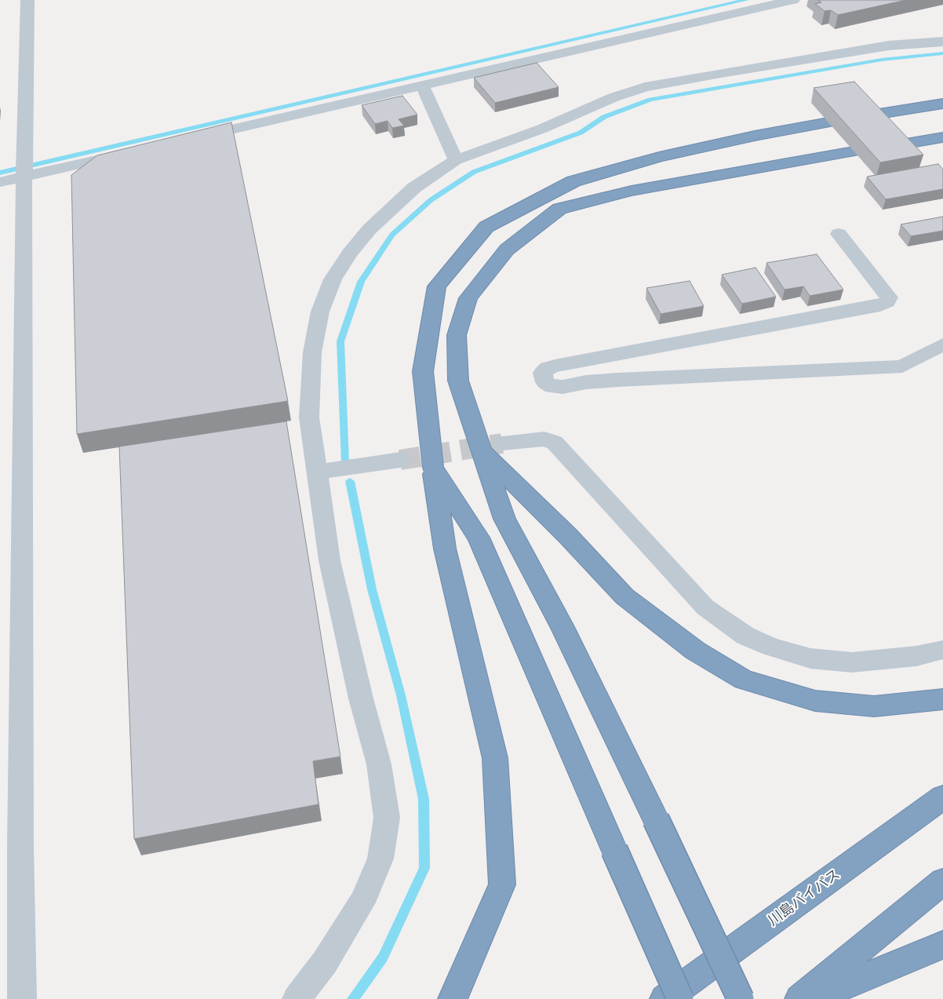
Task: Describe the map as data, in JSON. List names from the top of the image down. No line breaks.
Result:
{"streets":{"highway":["川島バイパス"]}}
